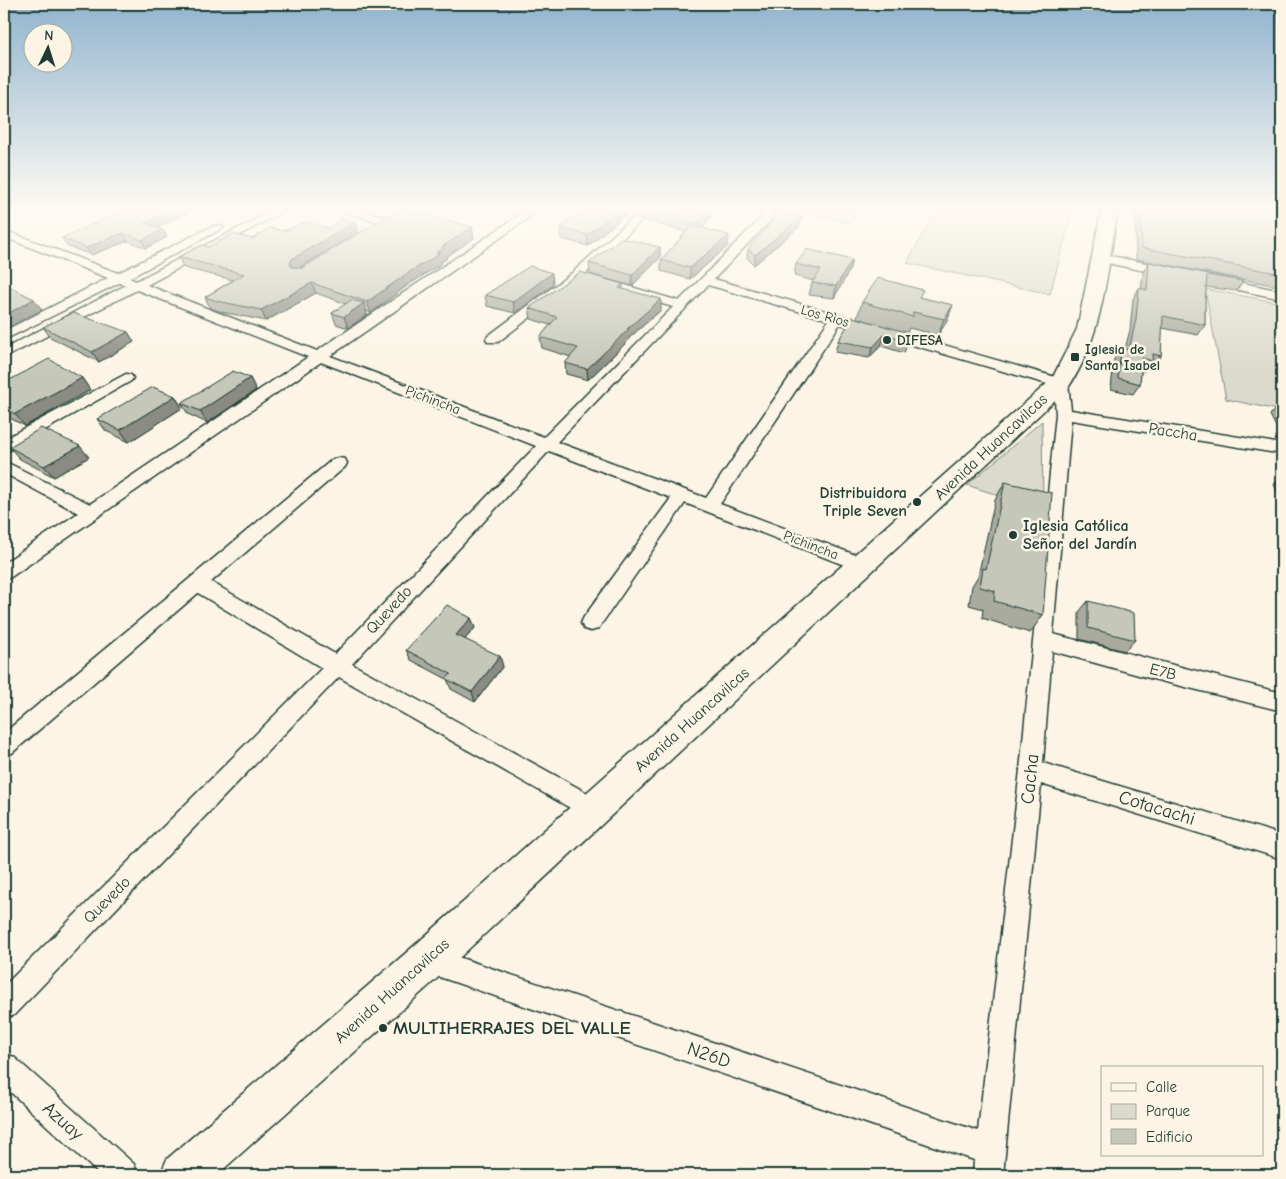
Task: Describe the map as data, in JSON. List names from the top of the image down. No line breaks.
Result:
{"streets":{"street":["Los Rìos","Pichincha","Paccha","Avenida Huancavilcas","Quevedo","E7B","Cacha","Cotacachi","N26D","Azuay"]},"crossings":[["Los Rìos","Paccha"],["Los Rìos","Avenida Huancavilcas"],["Los Rìos","Quevedo"],["Los Rìos","Cacha"],["Pichincha","Avenida Huancavilcas"],["Pichincha","Quevedo"],["Paccha","Avenida Huancavilcas"],["Paccha","Cacha"],["Avenida Huancavilcas","Cacha"],["Avenida Huancavilcas","N26D"],["E7B","Cacha"],["Cacha","Cotacachi"],["Cacha","N26D"]],"places":{"other":["DIFESA","Distribuidora Triple Seven","Iglesia Católica Señor del Jardín","MULTIHERRAJES DEL VALLE"],"transit":["Iglesia de Santa Isabel"]},"legend":["Calle","Parque","Edificio"],"north":"top"}
